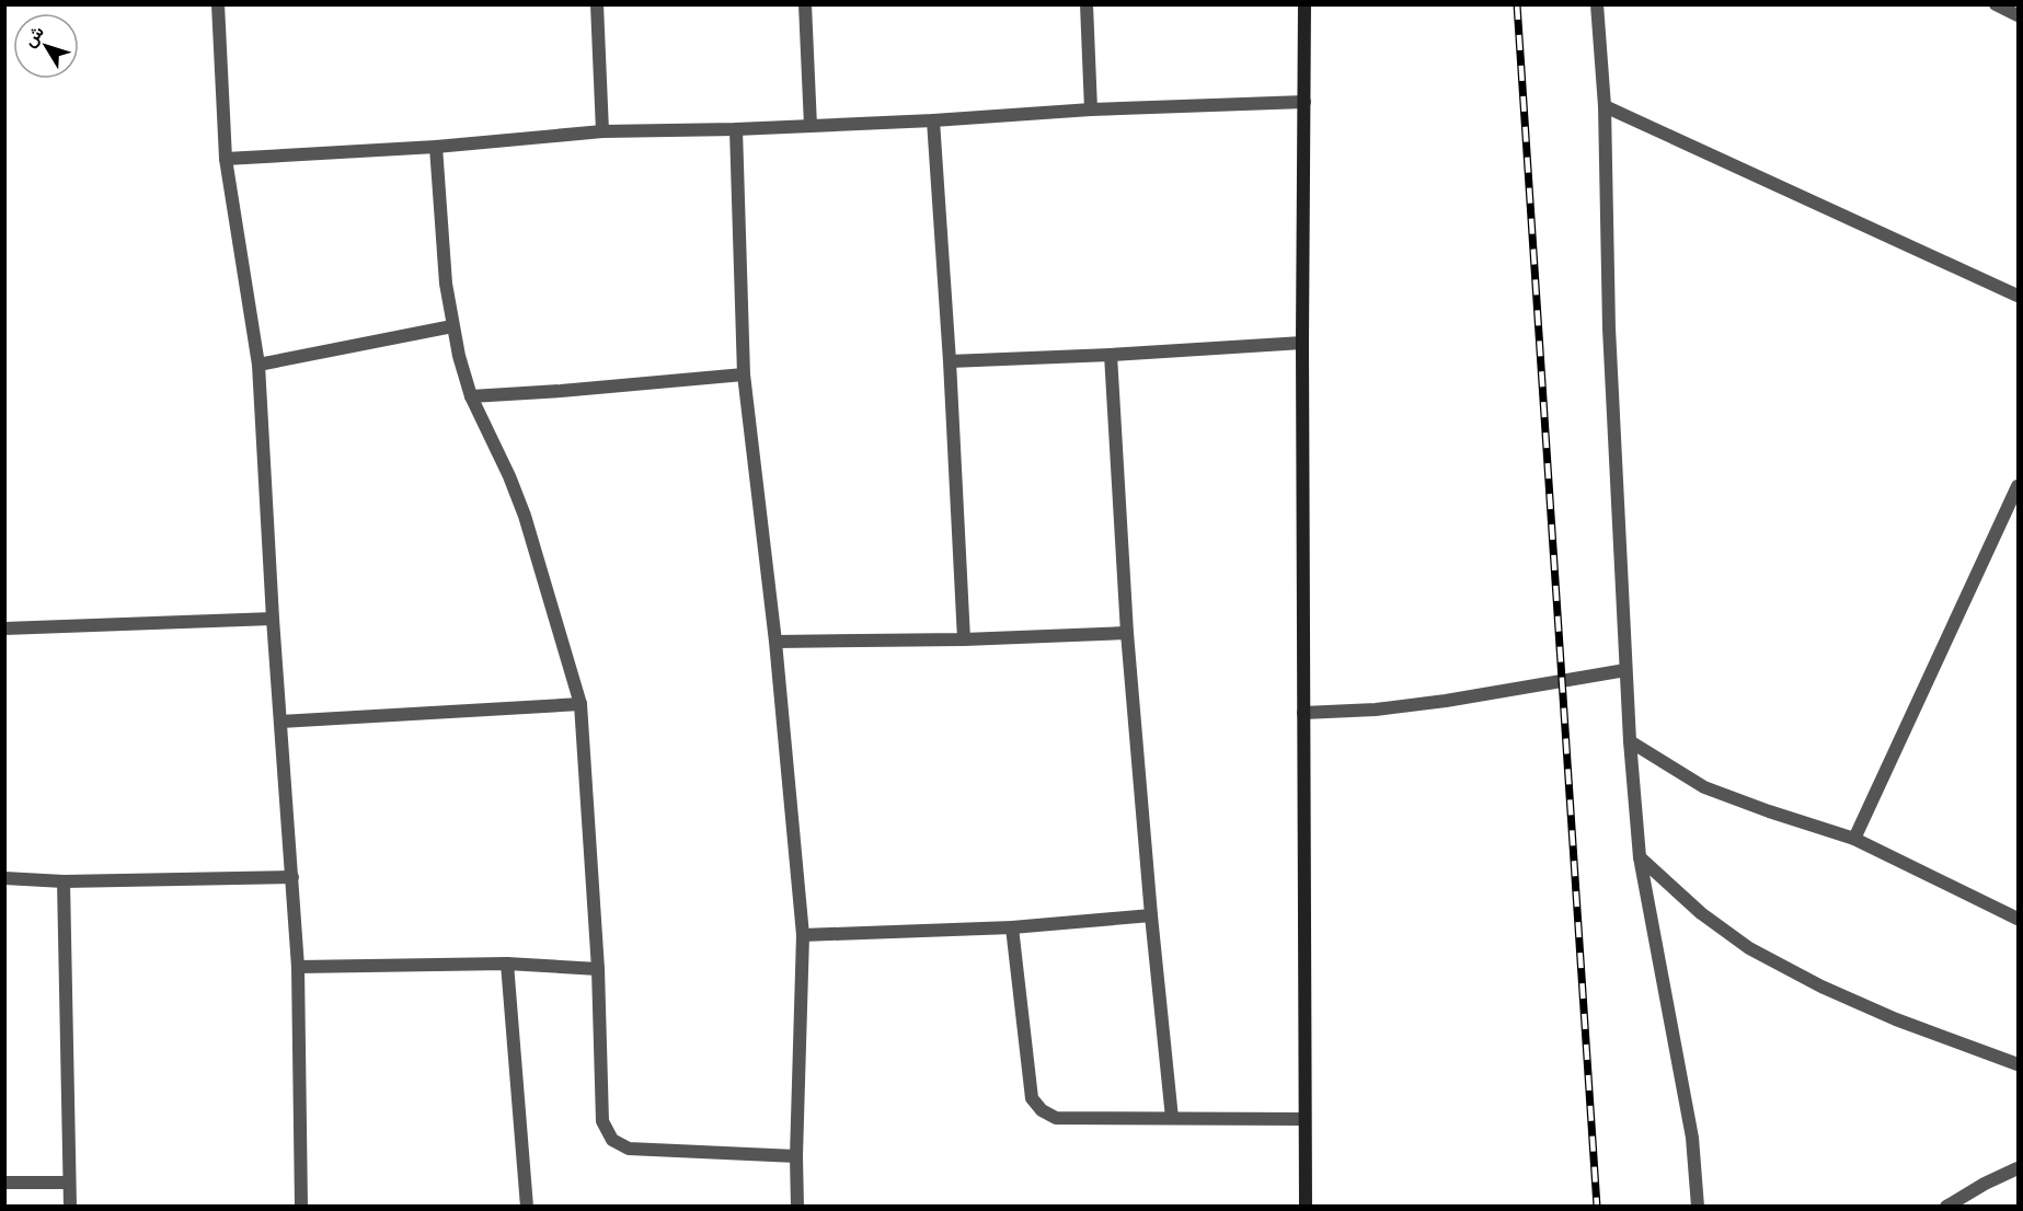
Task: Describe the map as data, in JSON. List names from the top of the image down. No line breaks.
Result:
{"north":"top left"}
